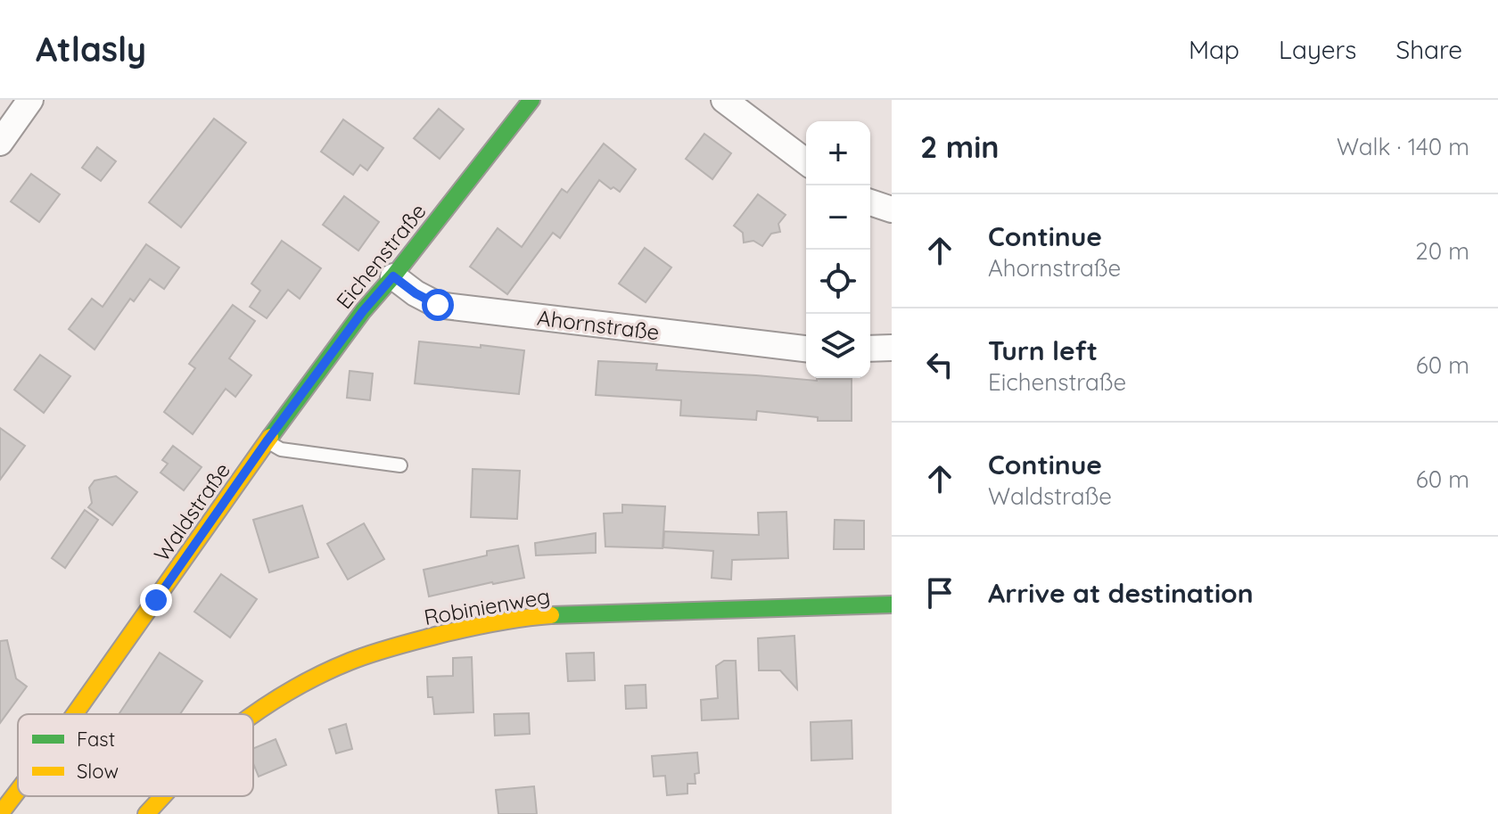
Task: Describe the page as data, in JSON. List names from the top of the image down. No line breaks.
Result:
{"streets":{"street":["Eichenstraße","Ahornstraße","Waldstraße","Robinienweg"]},"crossings":[["Eichenstraße","Ahornstraße"],["Eichenstraße","Waldstraße"]],"legend":["Fast","Slow"],"page":{"header":"Atlasly","nav":["Map","Layers","Share"],"heading":["2 min","Walk · 140 m"],"map_buttons":["+","−"],"list":[["Continue","Ahornstraße","20 m"],["Turn left","Eichenstraße","60 m"],["Continue","Waldstraße","60 m"],"Arrive at destination"]}}
